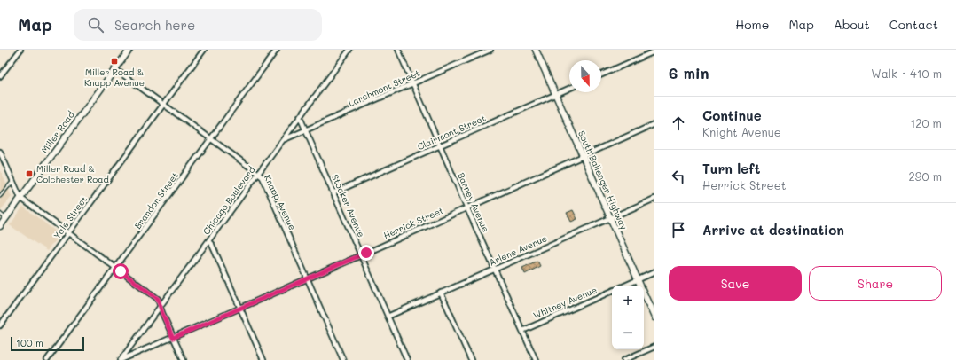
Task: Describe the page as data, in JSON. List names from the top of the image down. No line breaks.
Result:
{"streets":{"main road":["Miller Road","South Ballenger Highway"],"street":["Larchmont Street","Clairmont Street","Brandon Street","Chicago Boulevard","Knapp Avenue","Barney Avenue","Stocker Avenue","Yale Street","Herrick Street","Arlene Avenue","Whitney Avenue"]},"crossings":[["Larchmont Street","Chicago Boulevard"],["Larchmont Street","Barney Avenue"],["Larchmont Street","Stocker Avenue"],["Miller Road","Knapp Avenue"],["Clairmont Street","South Ballenger Highway"],["Clairmont Street","Barney Avenue"],["Clairmont Street","Stocker Avenue"],["South Ballenger Highway","Herrick Street"],["South Ballenger Highway","Arlene Avenue"],["Brandon Street","Knapp Avenue"],["Chicago Boulevard","Knapp Avenue"],["Chicago Boulevard","Stocker Avenue"],["Chicago Boulevard","Herrick Street"],["Knapp Avenue","Yale Street"],["Knapp Avenue","Herrick Street"],["Barney Avenue","Herrick Street"],["Barney Avenue","Arlene Avenue"],["Barney Avenue","Whitney Avenue"],["Stocker Avenue","Herrick Street"],["Stocker Avenue","Arlene Avenue"]],"places":{"transit":["Miller Road & Knapp Avenue","Miller Road & Colchester Road"]},"scale_bar":"100 m","north":"bottom","page":{"header":"Map","search":"Search here","nav":["Home","Map","About","Contact"],"heading":["6 min","Walk · 410 m"],"list":[["Continue","Knight Avenue","120 m"],["Turn left","Herrick Street","290 m"],"Arrive at destination"],"buttons":["Save","Share"],"map_buttons":["+","−"],"scale":"100 m"}}
